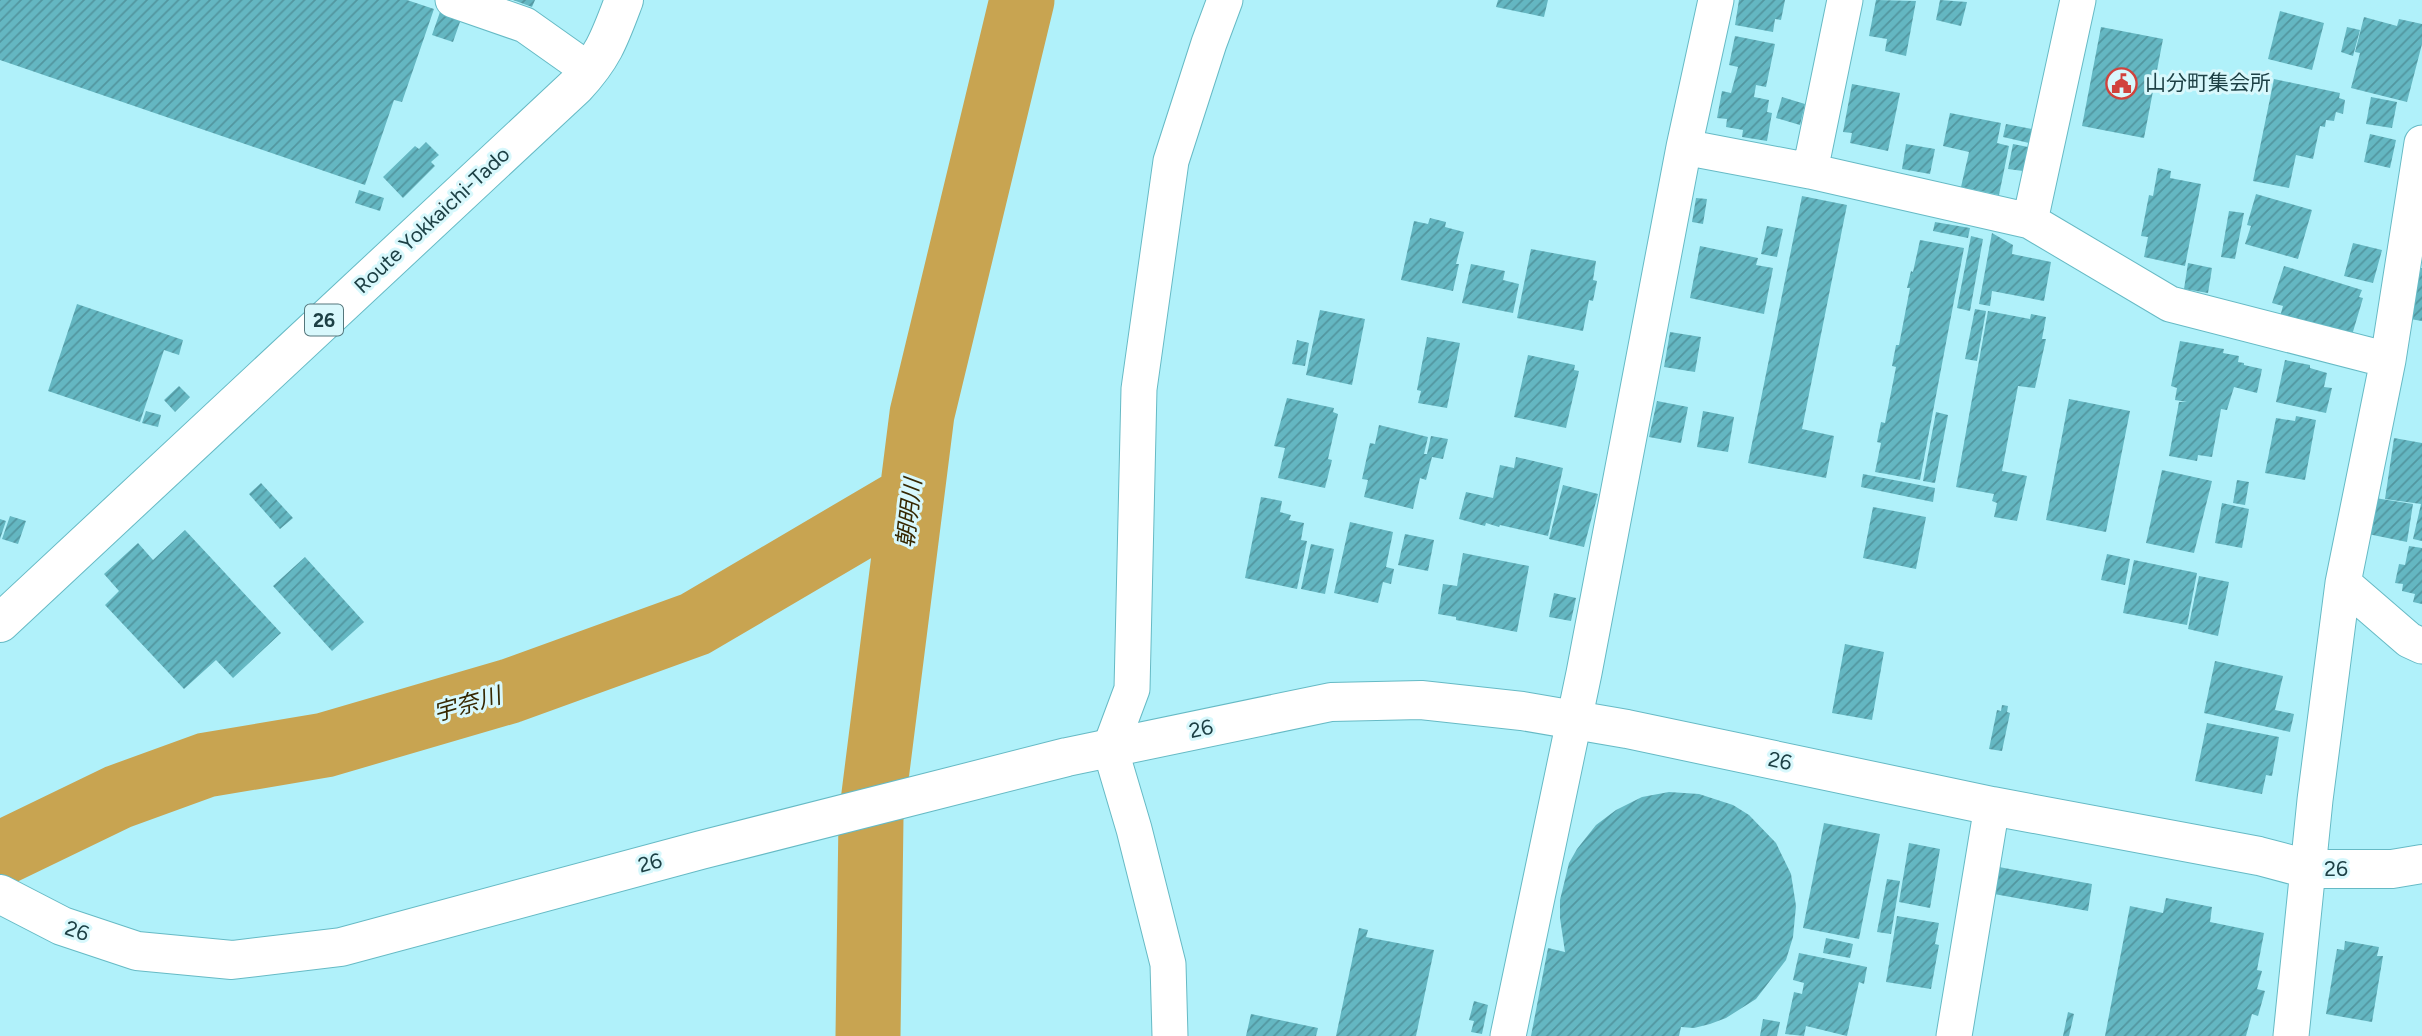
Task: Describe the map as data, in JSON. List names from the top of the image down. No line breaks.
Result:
{"streets":{"street":["Route Yokkaichi-Tado","26"]},"water":["朝明川","宇奈川"],"places":{"public building":["山分町集会所"]}}
